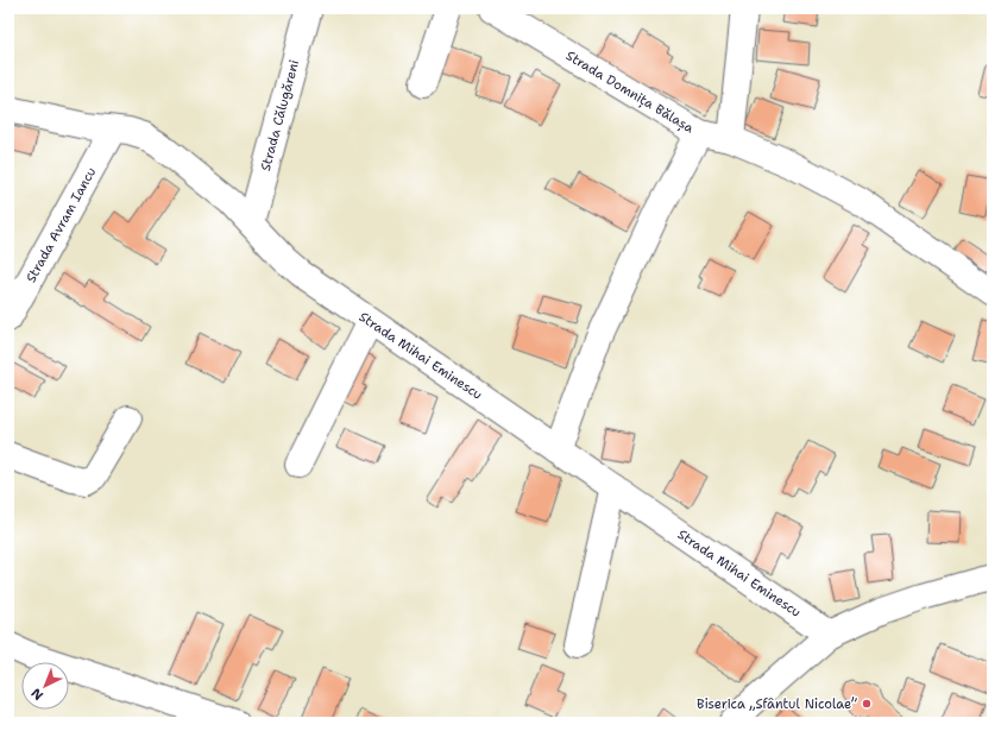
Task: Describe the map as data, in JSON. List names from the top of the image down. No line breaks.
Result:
{"streets":{"street":["Strada Domnița Bălașa","Strada Călugăreni","Strada Avram Iancu","Strada Mihai Eminescu"]},"crossings":[["Strada Călugăreni","Strada Mihai Eminescu"],["Strada Avram Iancu","Strada Mihai Eminescu"]],"places":["Biserica „Sfântul Nicolae”"],"north":"bottom left"}
